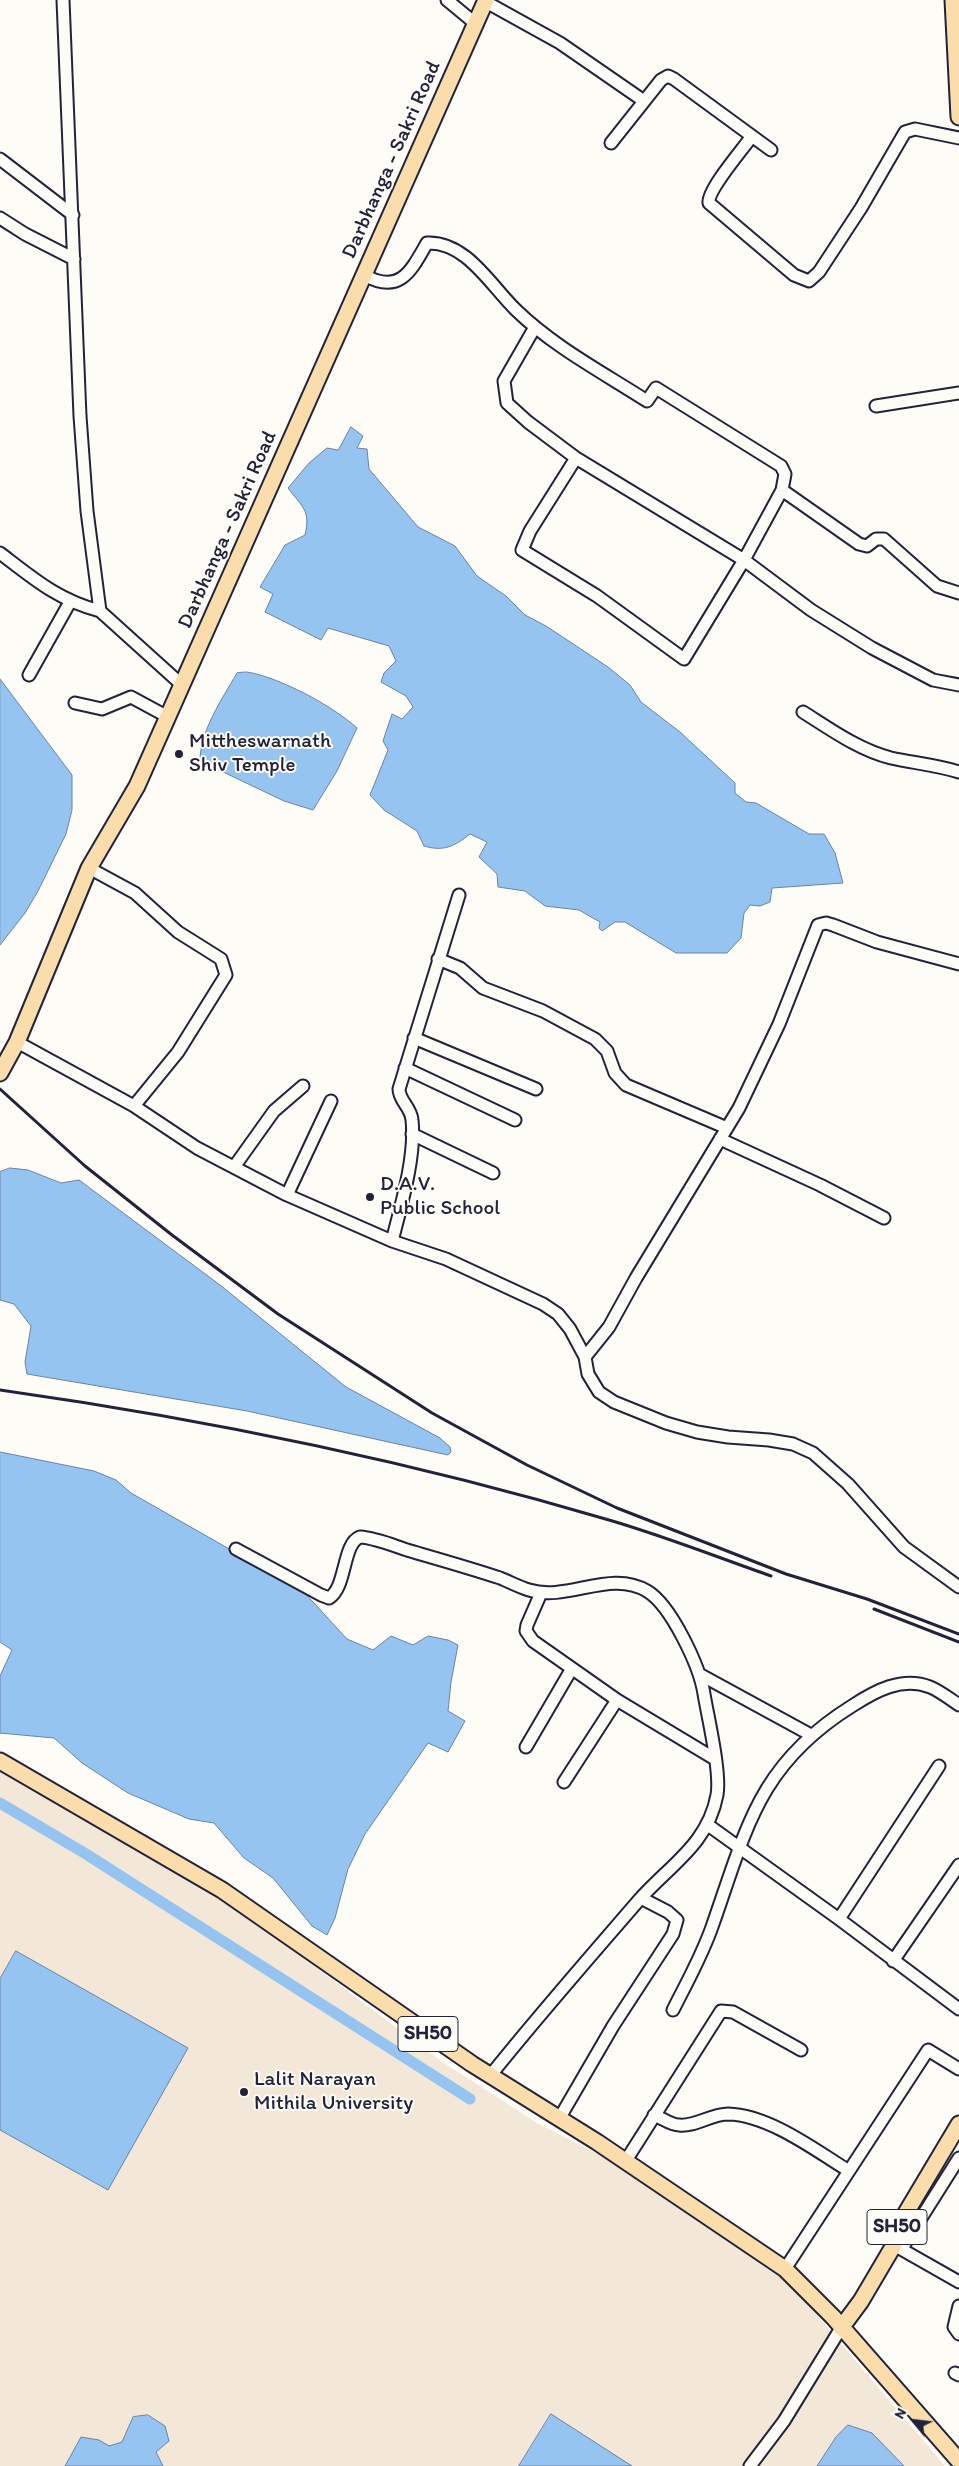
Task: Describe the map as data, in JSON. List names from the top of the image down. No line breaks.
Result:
{"streets":{"main road":["Darbhanga - Sakri Road","SH50"]},"places":["Mittheswarnath Shiv Temple","D.A.V. Public School","Lalit Narayan Mithila University"],"north":"top left"}
